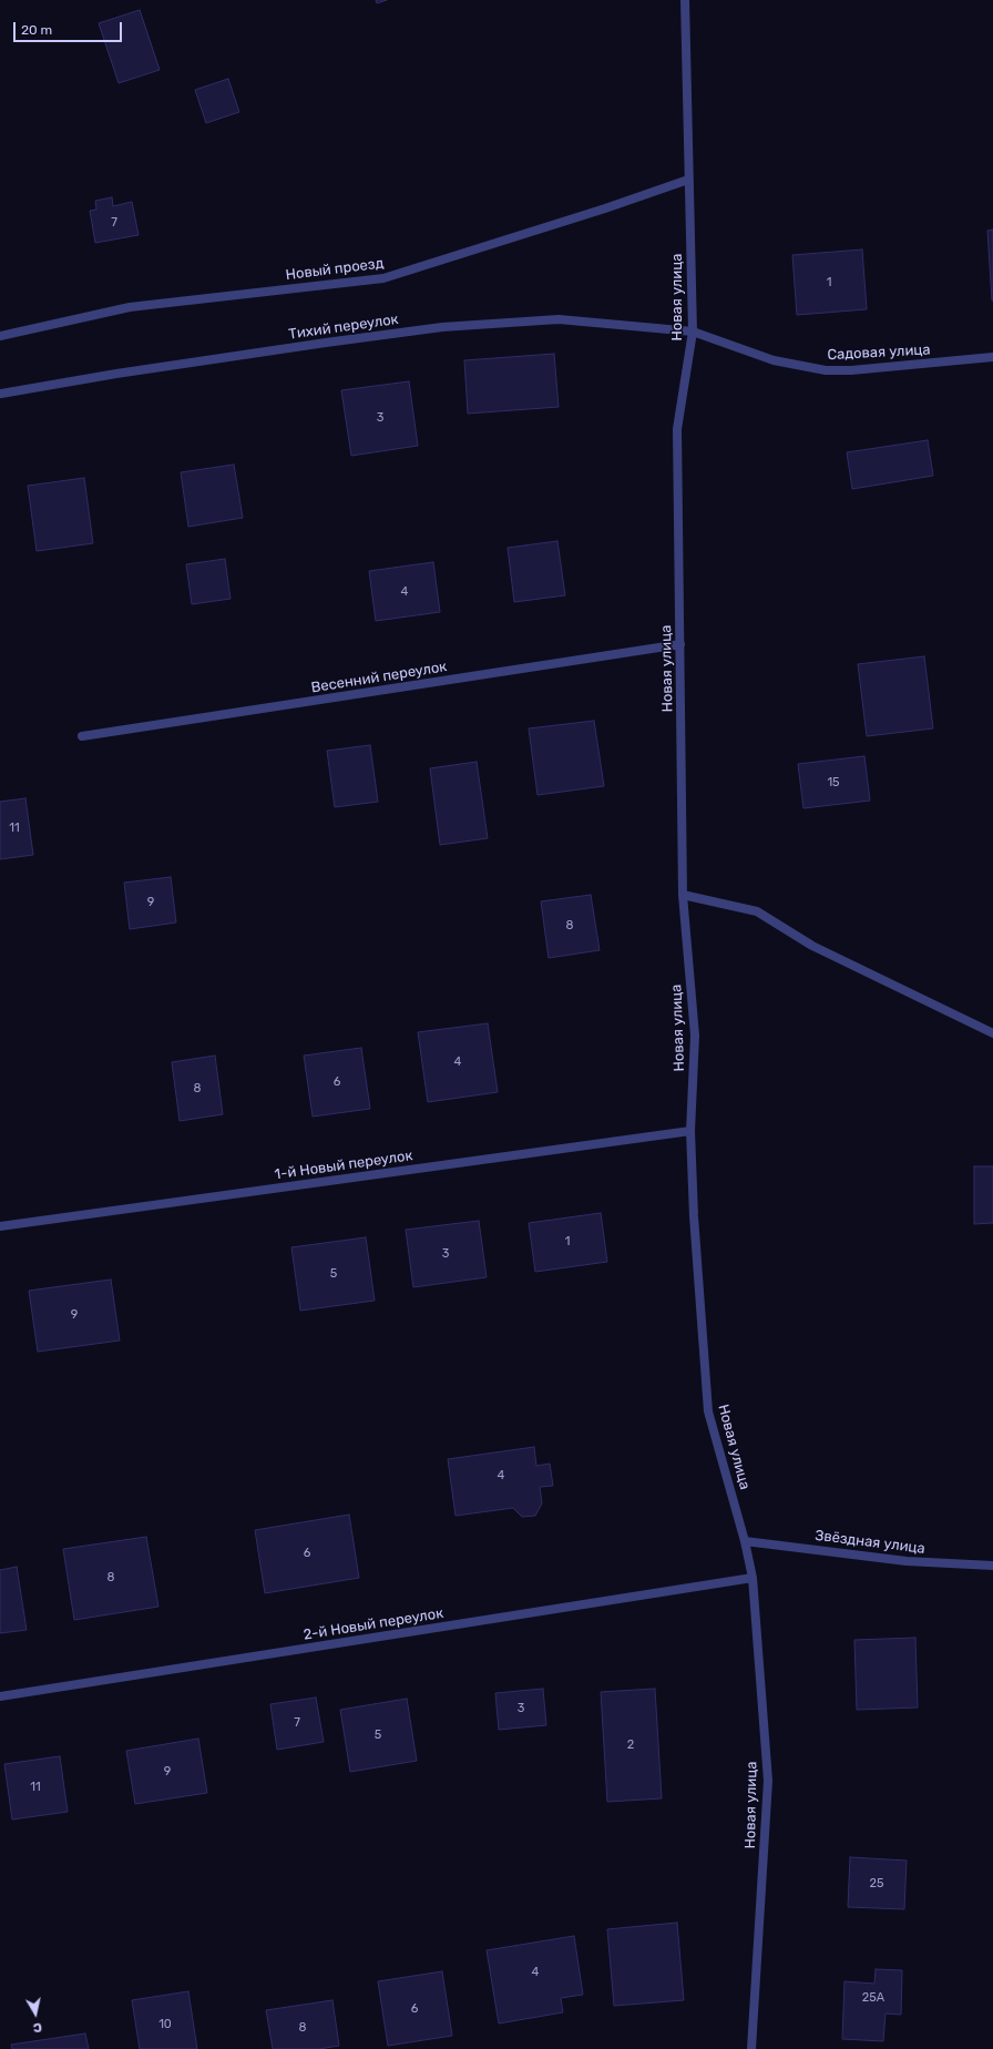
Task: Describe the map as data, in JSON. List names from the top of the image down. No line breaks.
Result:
{"streets":{"street":["Новый проезд","Новая улица","Тихий переулок","Садовая улица","Весенний переулок","1-й Новый переулок","Звёздная улица","2-й Новый переулок"]},"crossings":[["Новый проезд","Новая улица"],["Новая улица","Тихий переулок"],["Новая улица","Садовая улица"],["Новая улица","Весенний переулок"],["Новая улица","1-й Новый переулок"],["Новая улица","Звёздная улица"],["Новая улица","2-й Новый переулок"],["Тихий переулок","Садовая улица"]],"house_numbers":["7","1","3","4","15","11","9","8","4","6","8","1","3","5","9","4","6","8","3","7","5","2","9","11","25","4","25А","6","10","8"],"scale_bar":"20 m","north":"bottom"}
